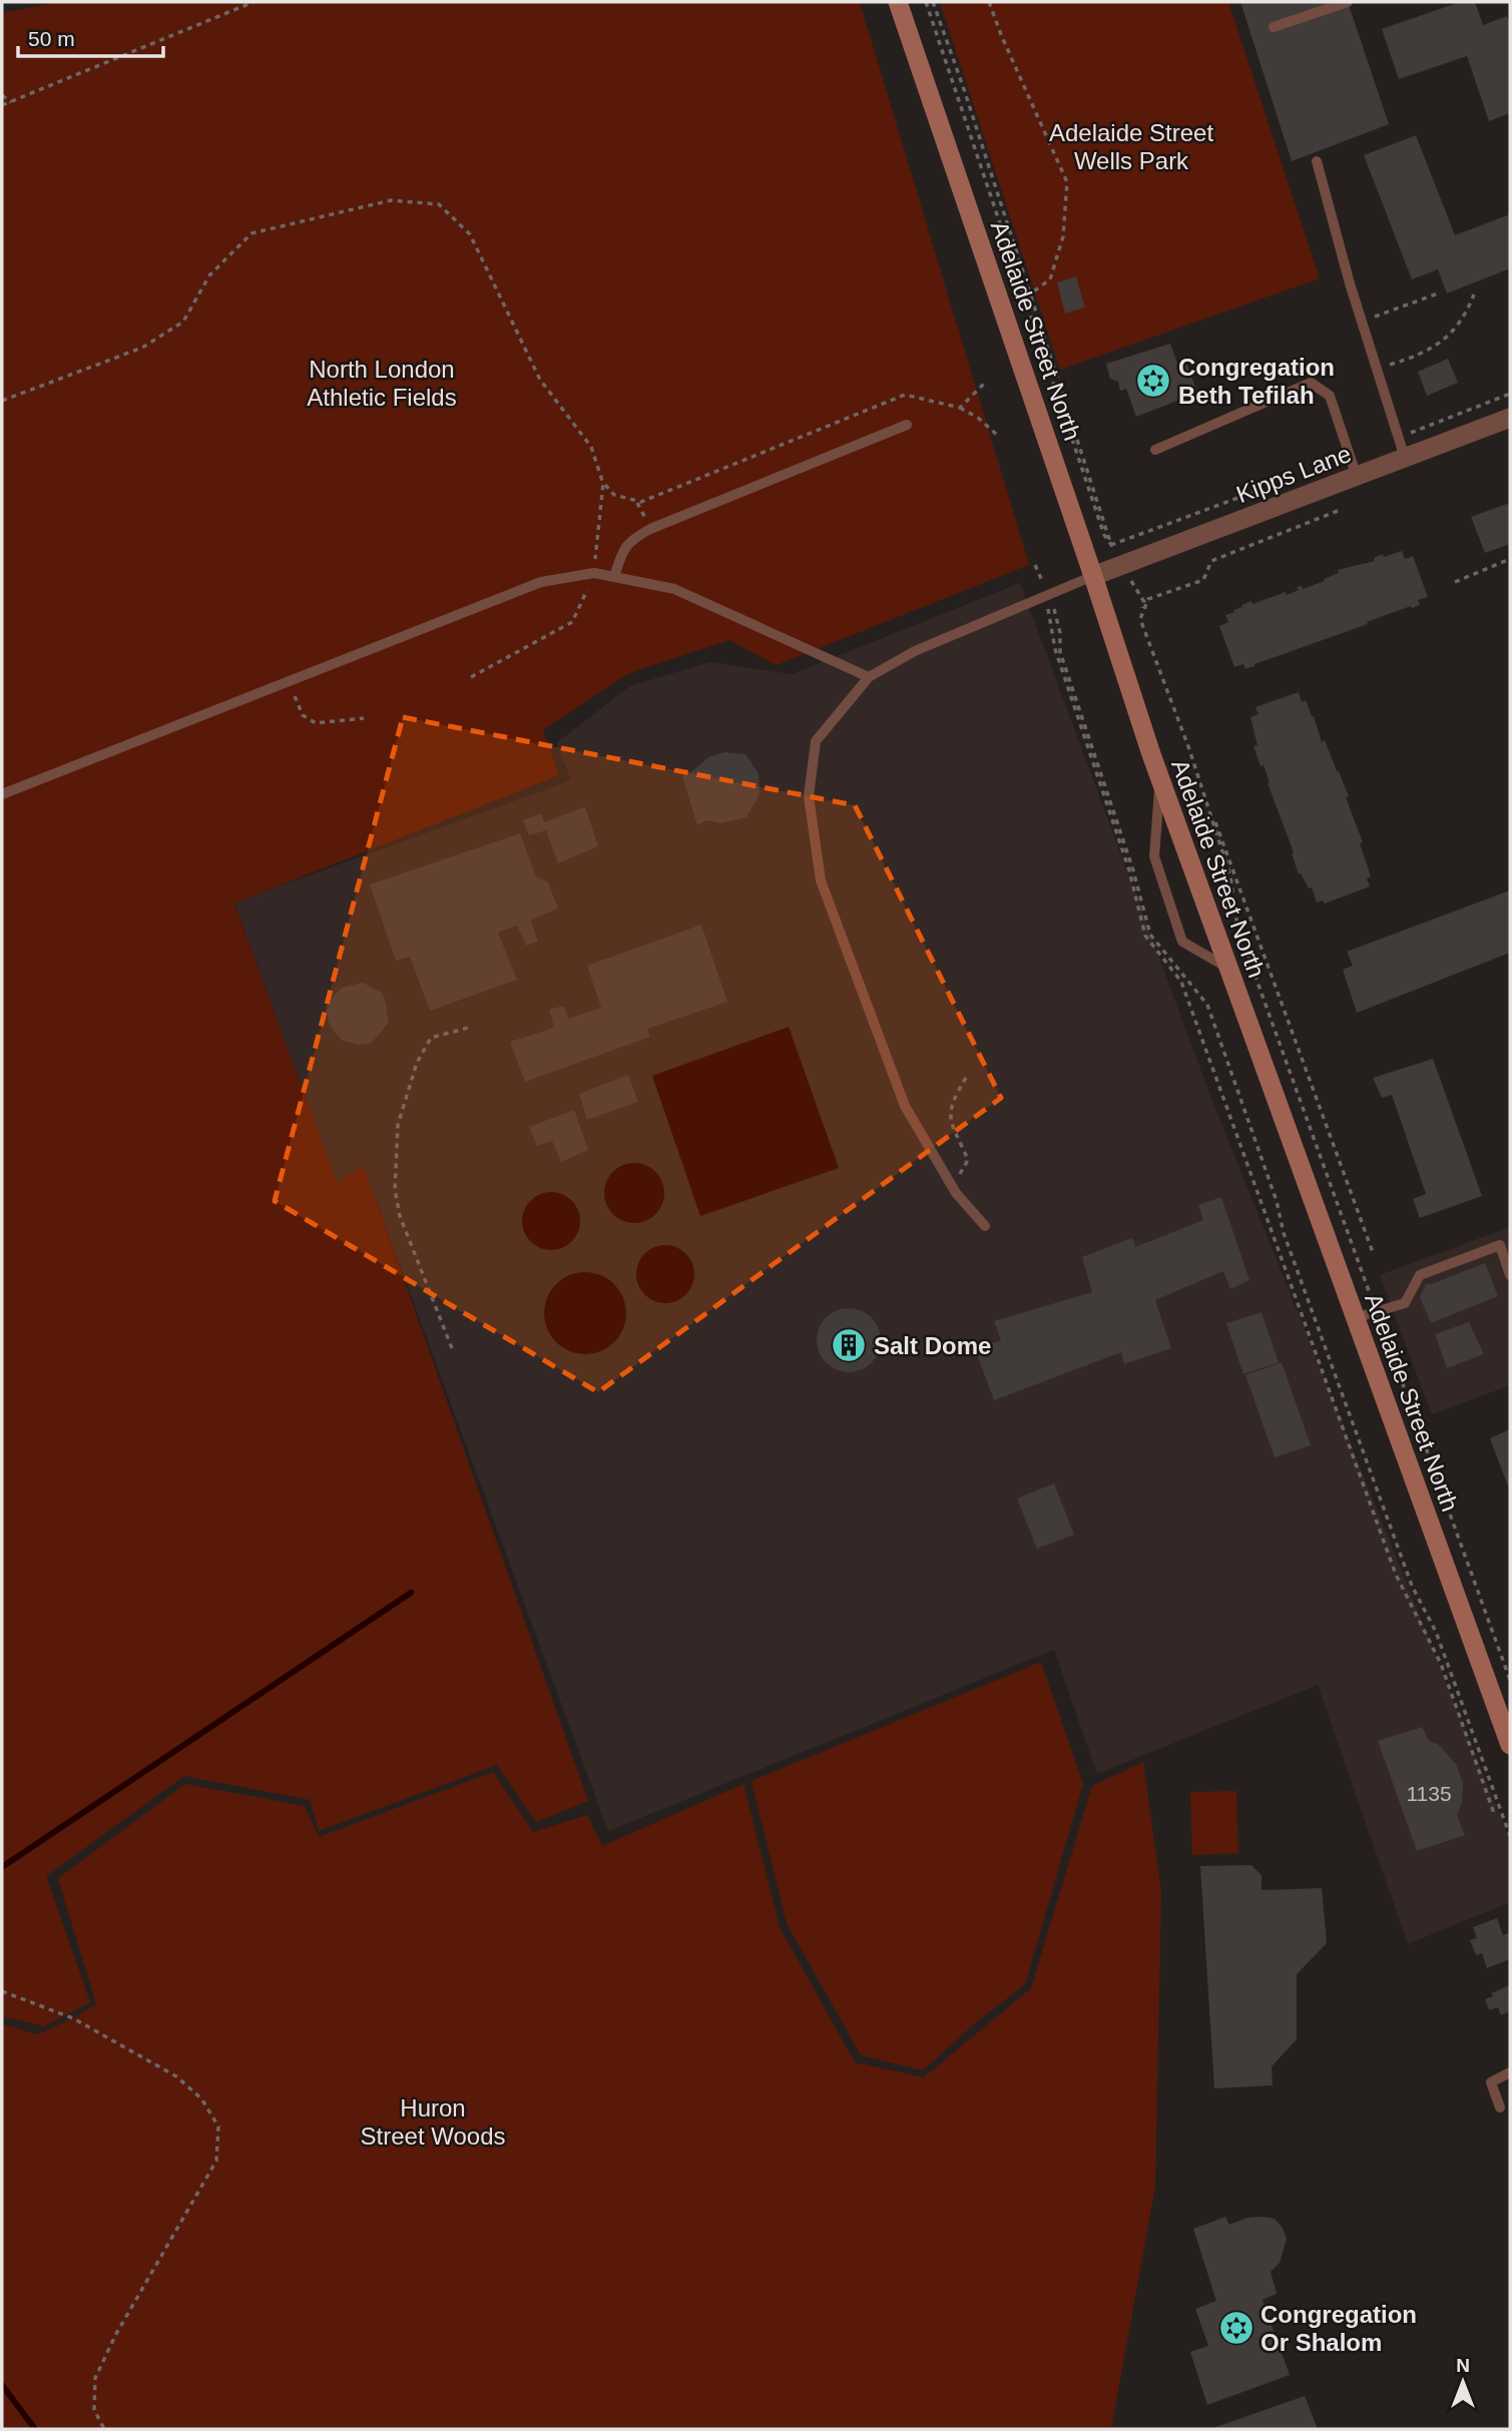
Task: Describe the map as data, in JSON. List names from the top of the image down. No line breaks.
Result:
{"streets":{"main road":["Adelaide Street North"],"street":["Kipps Lane"]},"crossings":[["Adelaide Street North","Kipps Lane"]],"parks":["Adelaide Street Wells Park","North London Athletic Fields","Huron Street Woods"],"places":{"synagogue":["Congregation Beth Tefilah","Congregation Or Shalom"],"building":["Salt Dome"]},"house_numbers":["1135"],"scale_bar":"50 m","north":"top"}
